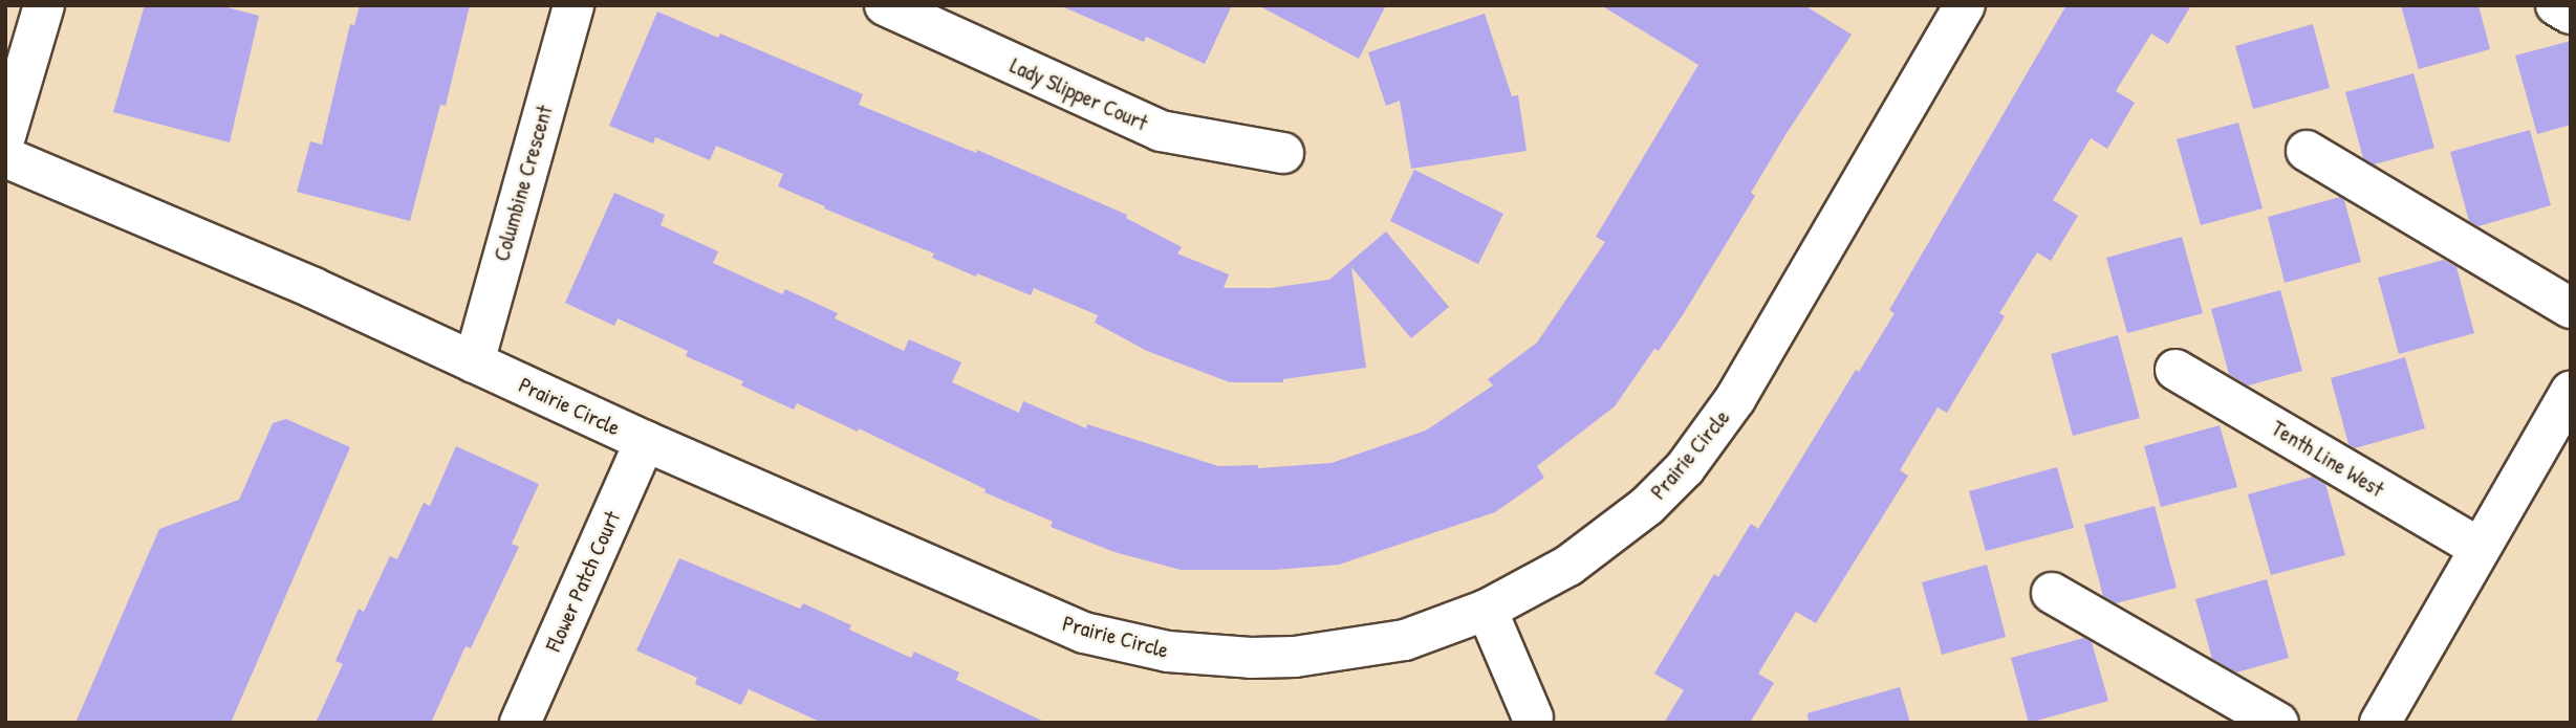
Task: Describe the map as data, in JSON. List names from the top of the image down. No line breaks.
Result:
{"streets":{"street":["Lady Slipper Court","Columbine Crescent","Prairie Circle","Tenth Line West","Flower Patch Court"]},"crossings":[["Columbine Crescent","Prairie Circle"],["Prairie Circle","Flower Patch Court"]]}
